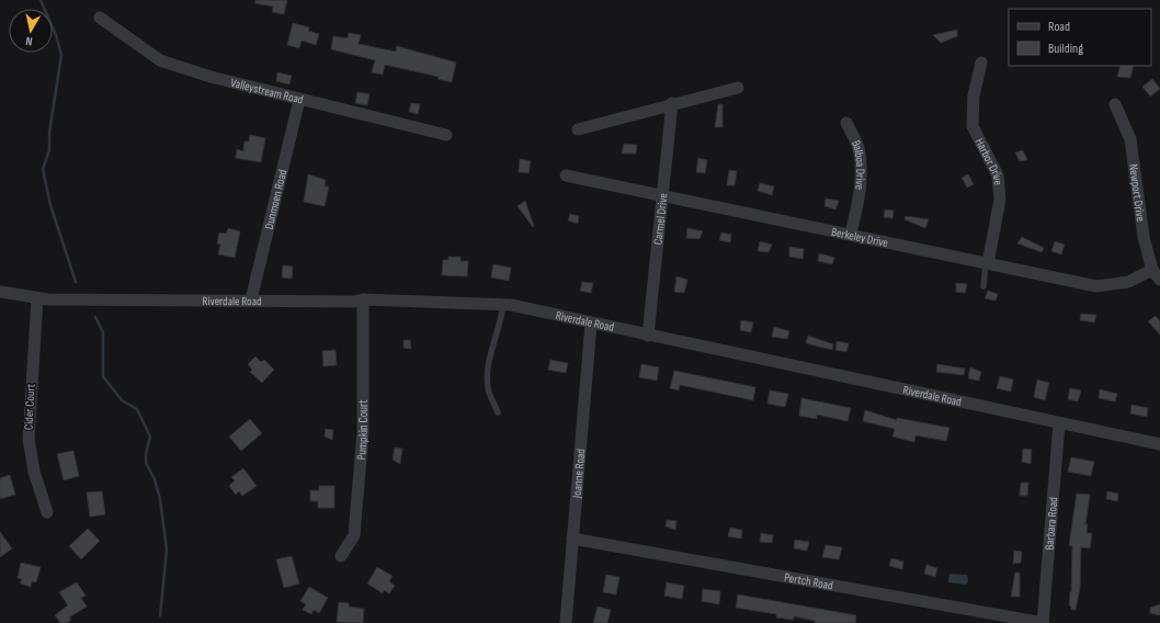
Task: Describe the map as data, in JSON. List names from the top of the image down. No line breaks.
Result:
{"streets":{"street":["Valleystream Road","Harbor Drive","Balboa Drive","Newport Drive","Dunmoen Road","Carmel Drive","Berkeley Drive","Riverdale Road","Cider Court","Pumpkin Court","Joanne Road","Barbara Road","Pertch Road"]},"crossings":[["Valleystream Road","Dunmoen Road"],["Harbor Drive","Berkeley Drive"],["Balboa Drive","Berkeley Drive"],["Newport Drive","Berkeley Drive"],["Dunmoen Road","Riverdale Road"],["Carmel Drive","Berkeley Drive"],["Carmel Drive","Riverdale Road"],["Riverdale Road","Cider Court"],["Riverdale Road","Pumpkin Court"],["Riverdale Road","Joanne Road"],["Riverdale Road","Barbara Road"],["Joanne Road","Pertch Road"],["Barbara Road","Pertch Road"]],"legend":["Road","Building"],"north":"bottom"}
